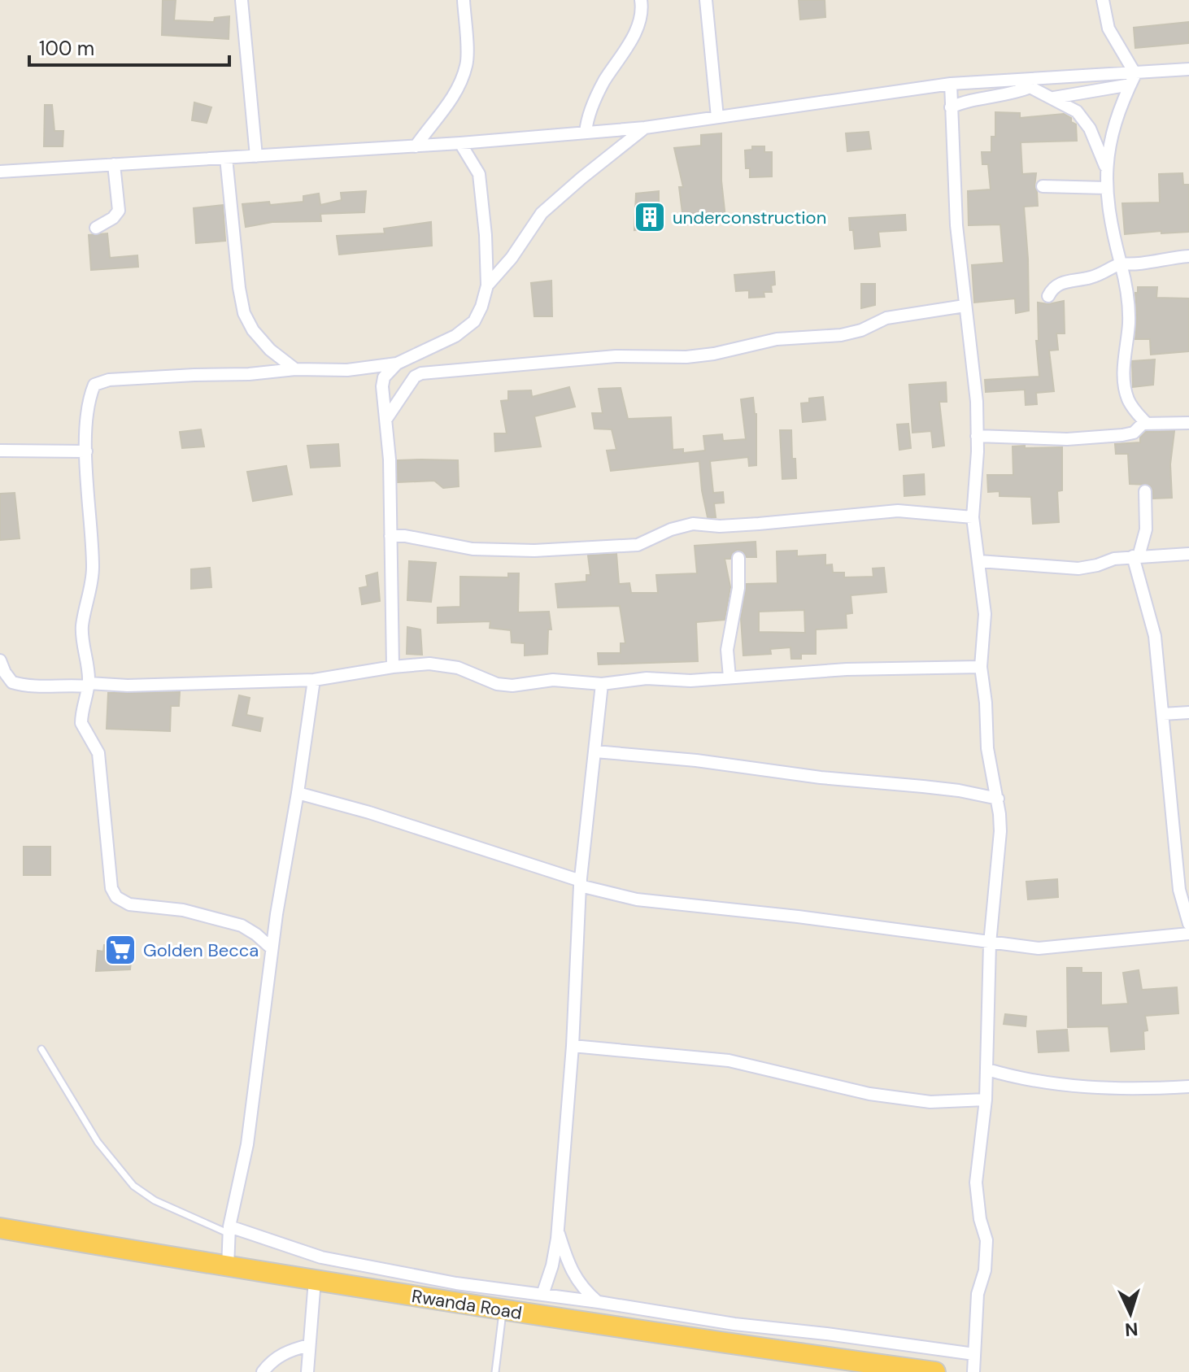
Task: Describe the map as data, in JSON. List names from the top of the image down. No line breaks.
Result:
{"streets":{"highway":["Rwanda Road"]},"places":{"building":["underconstruction"],"supermarket":["Golden Becca"]},"scale_bar":"100 m","north":"bottom"}
